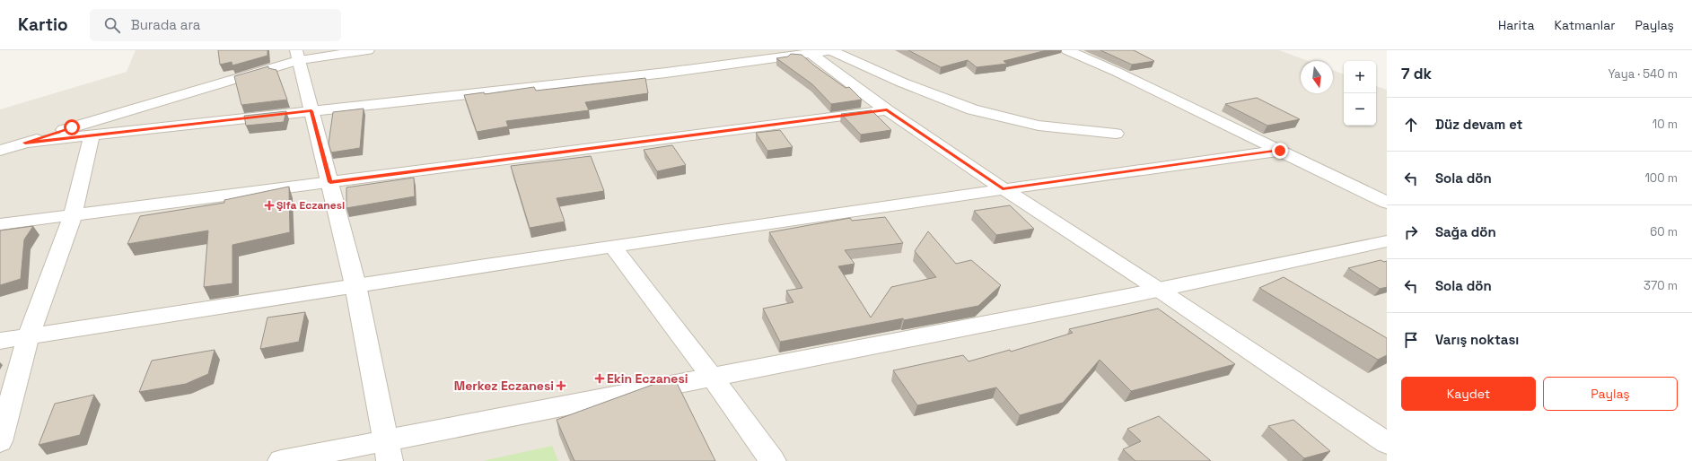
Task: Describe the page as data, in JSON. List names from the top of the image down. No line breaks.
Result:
{"places":{"health":["Şifa Eczanesi","Ekin Eczanesi","Merkez Eczanesi"]},"north":"bottom","page":{"header":"Kartio","search":"Burada ara","nav":["Harita","Katmanlar","Paylaş"],"heading":["7 dk","Yaya · 540 m"],"map_buttons":["+","−"],"list":[["Düz devam et","10 m"],["Sola dön","100 m"],["Sağa dön","60 m"],["Sola dön","370 m"],"Varış noktası"],"buttons":["Kaydet","Paylaş"]}}
